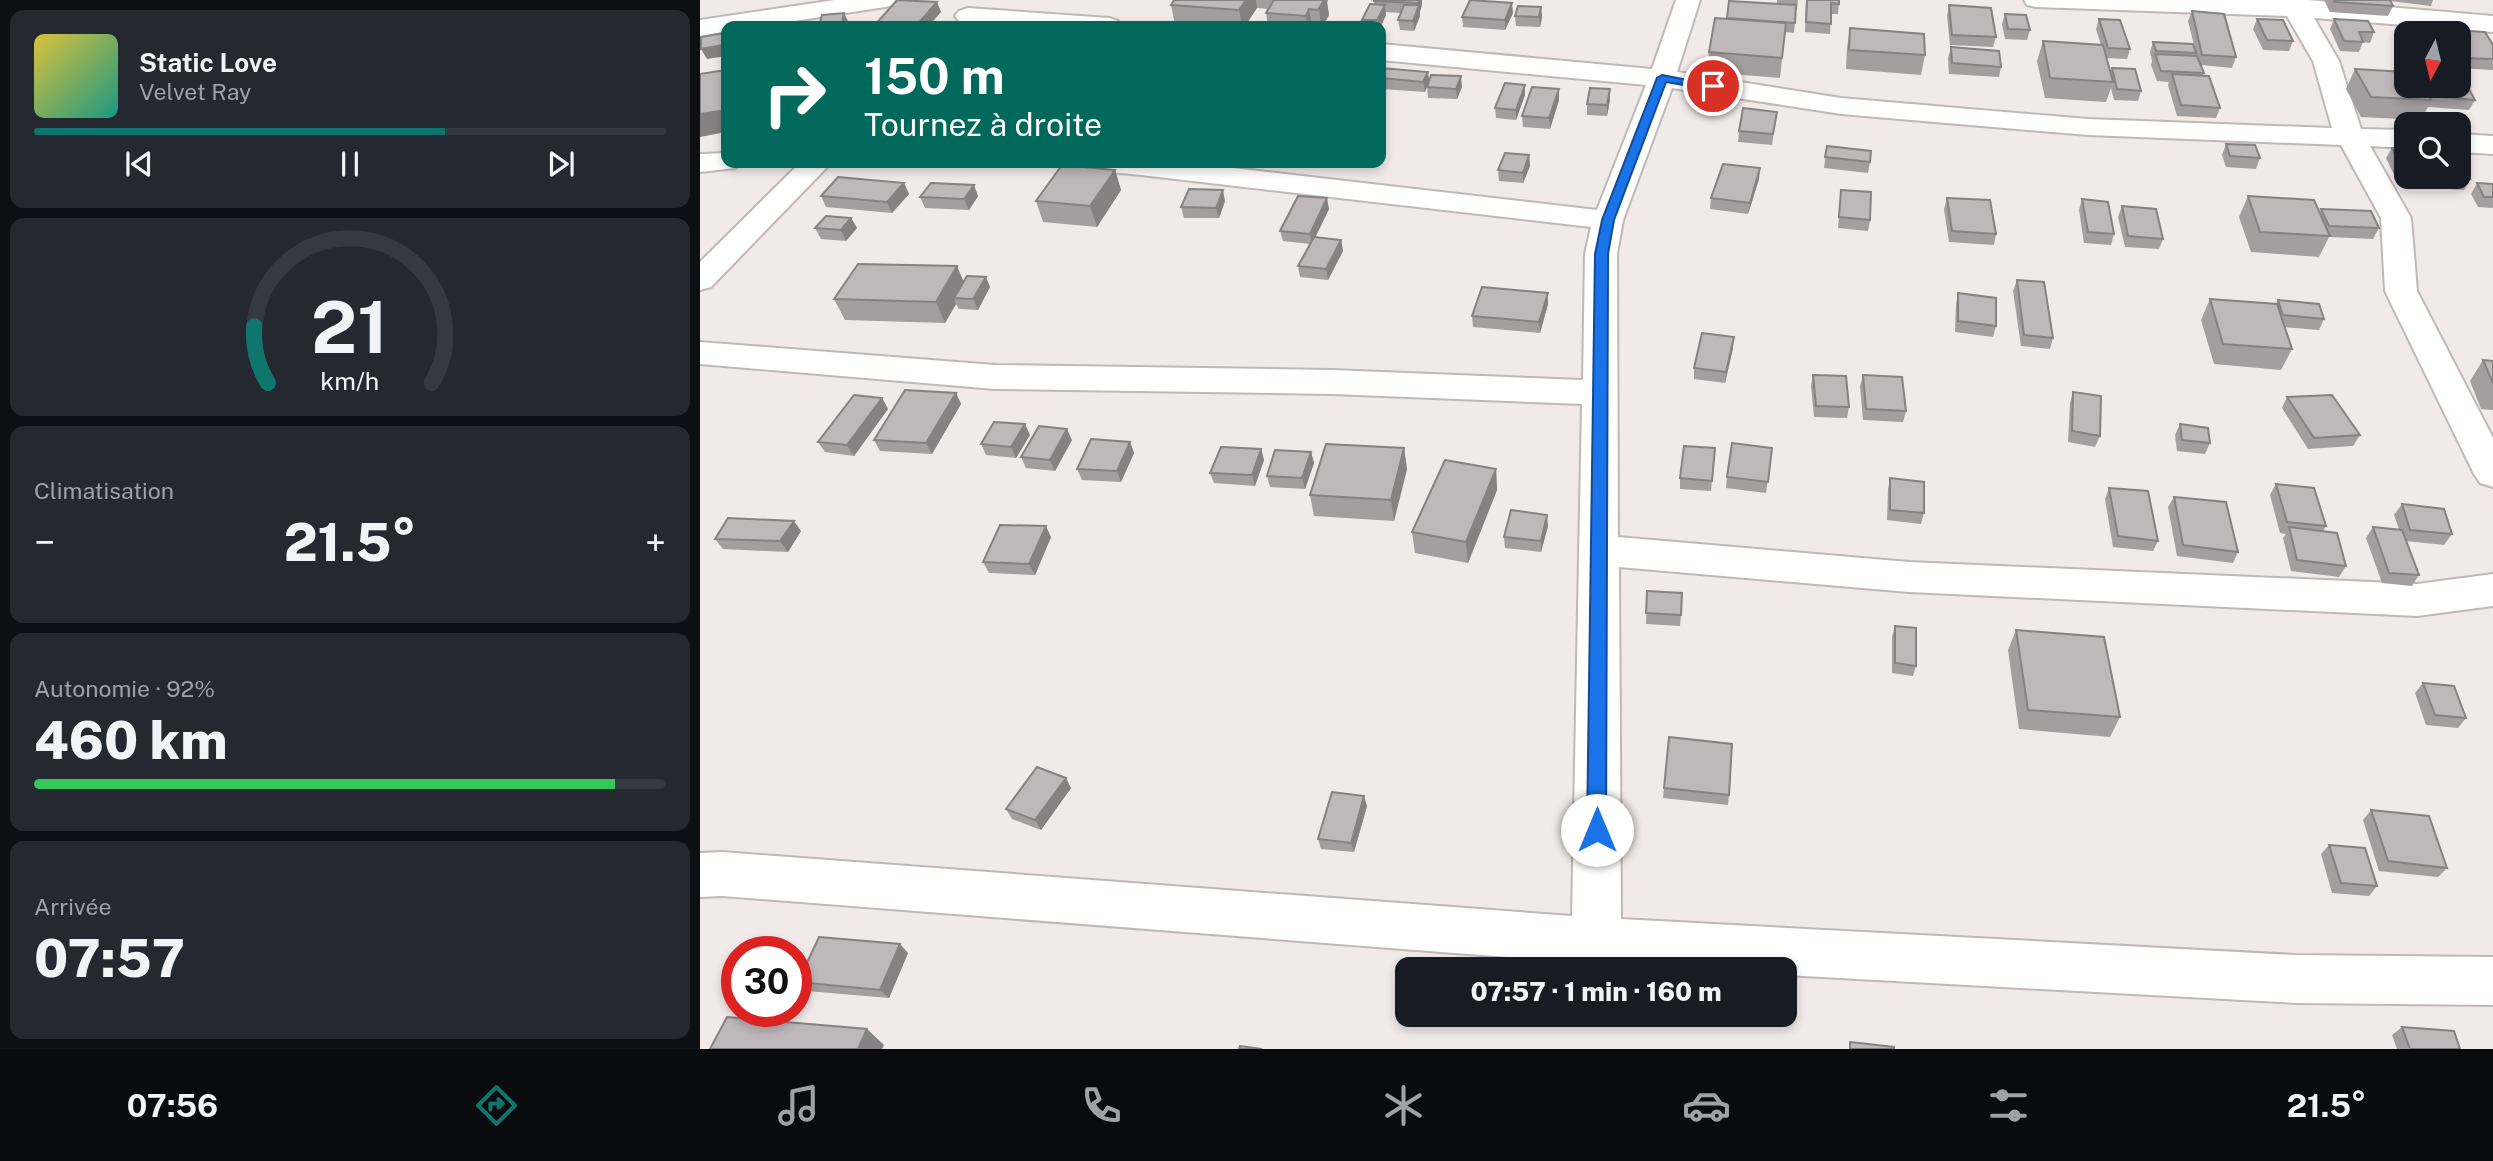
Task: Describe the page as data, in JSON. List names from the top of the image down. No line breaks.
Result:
{"north":"bottom","page":{"turn":["150 m","Tournez à droite"],"song":["Static Love","Velvet Ray"],"tile":["Climatisation",["Autonomie · 92%","460 km"],["Arrivée","07:57"]],"heat":["−","21.5°","+"],"limit":"30","trip":"07:57 · 1 min · 160 m","tabs":["07:56","21.5°"],"gauge":["21","km/h"]}}
